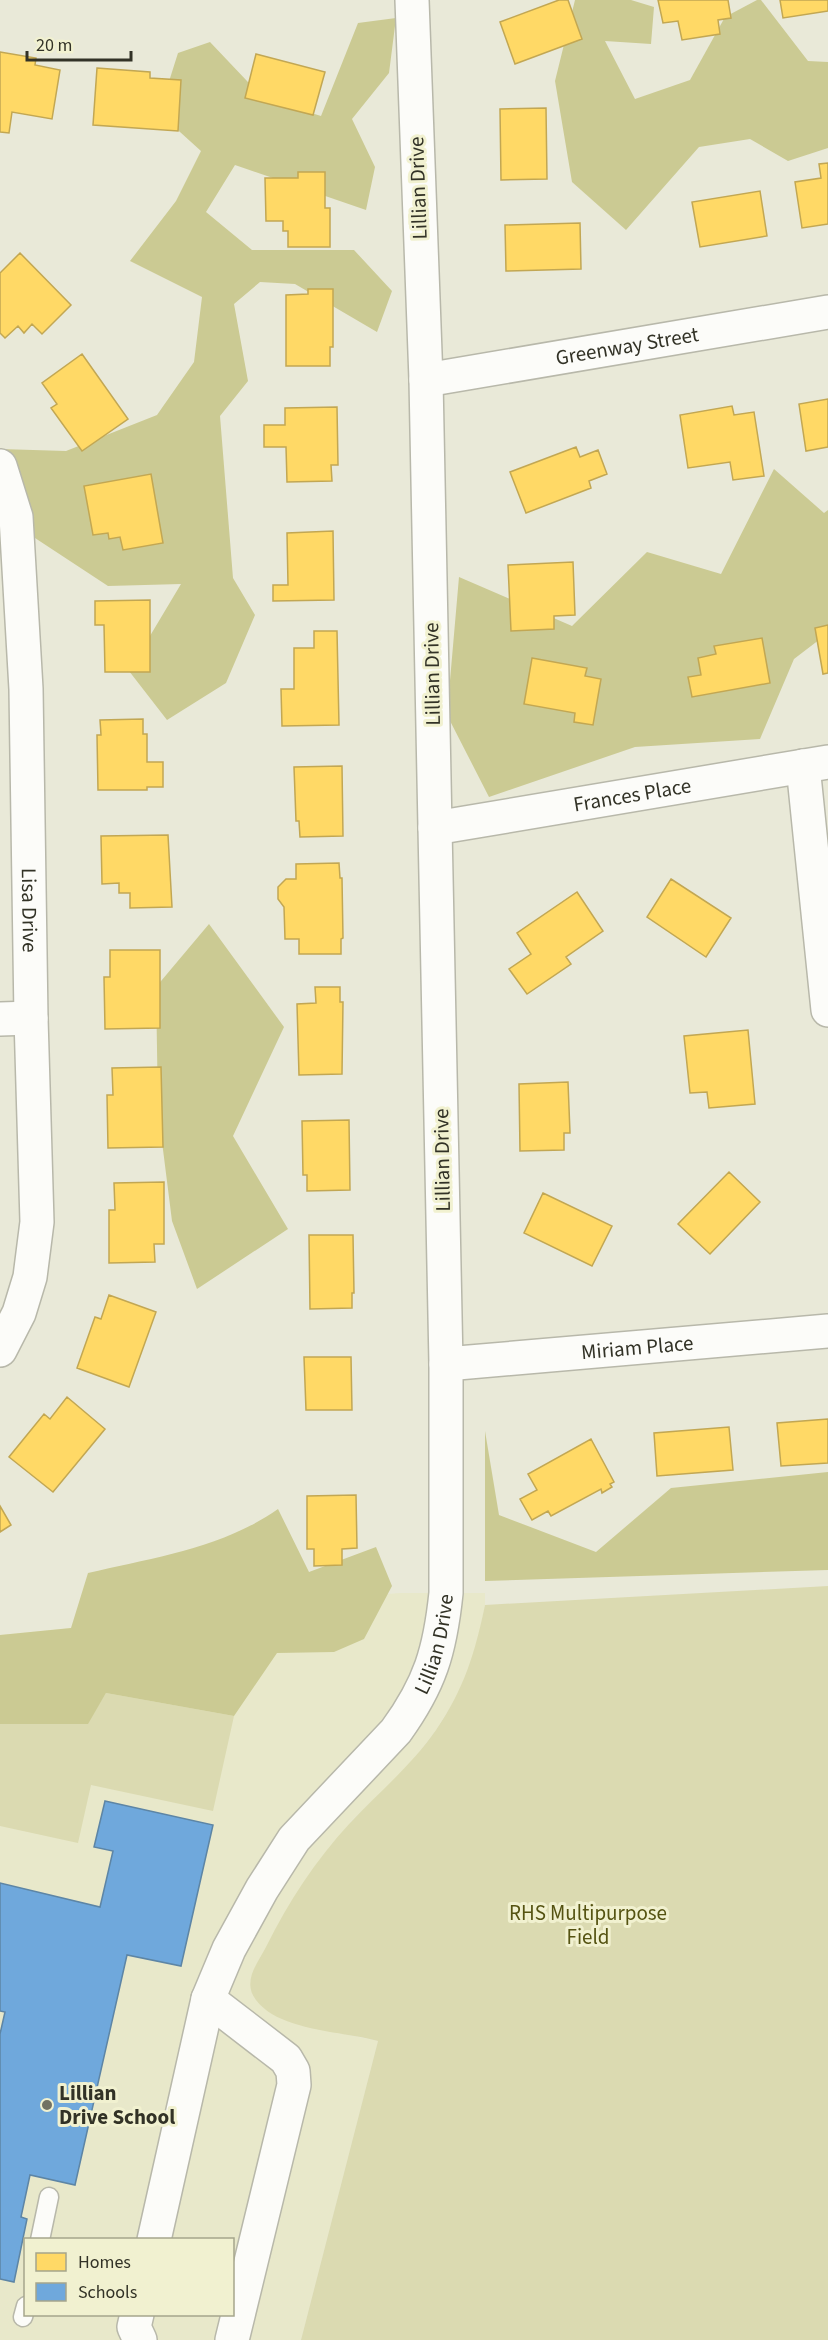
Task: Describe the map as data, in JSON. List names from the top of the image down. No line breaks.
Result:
{"streets":{"street":["Lillian Drive","Greenway Street","Frances Place","Lisa Drive","Miriam Place"]},"crossings":[["Lillian Drive","Greenway Street"],["Lillian Drive","Frances Place"],["Lillian Drive","Miriam Place"]],"parks":["RHS Multipurpose Field"],"places":["Lillian Drive School"],"legend":["Homes","Schools"],"scale_bar":"20 m"}
